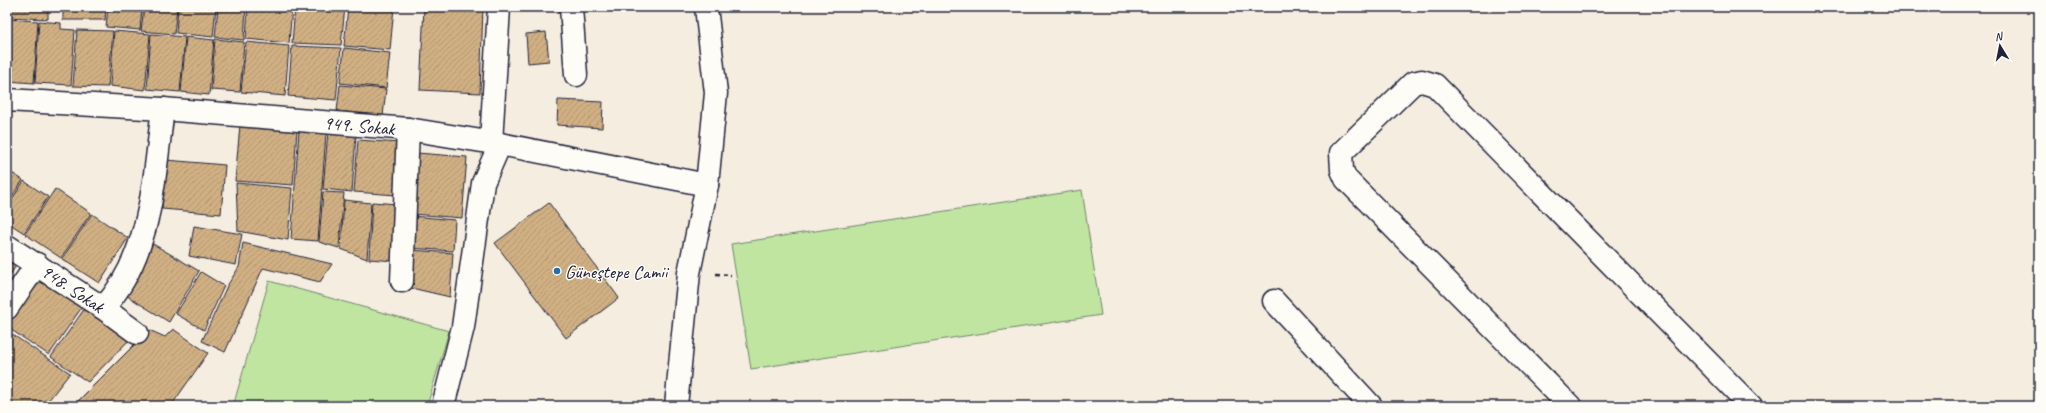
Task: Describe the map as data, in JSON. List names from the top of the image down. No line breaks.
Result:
{"streets":{"street":["949. Sokak","948. Sokak"]},"places":["Güneştepe Camii"],"north":"top"}
